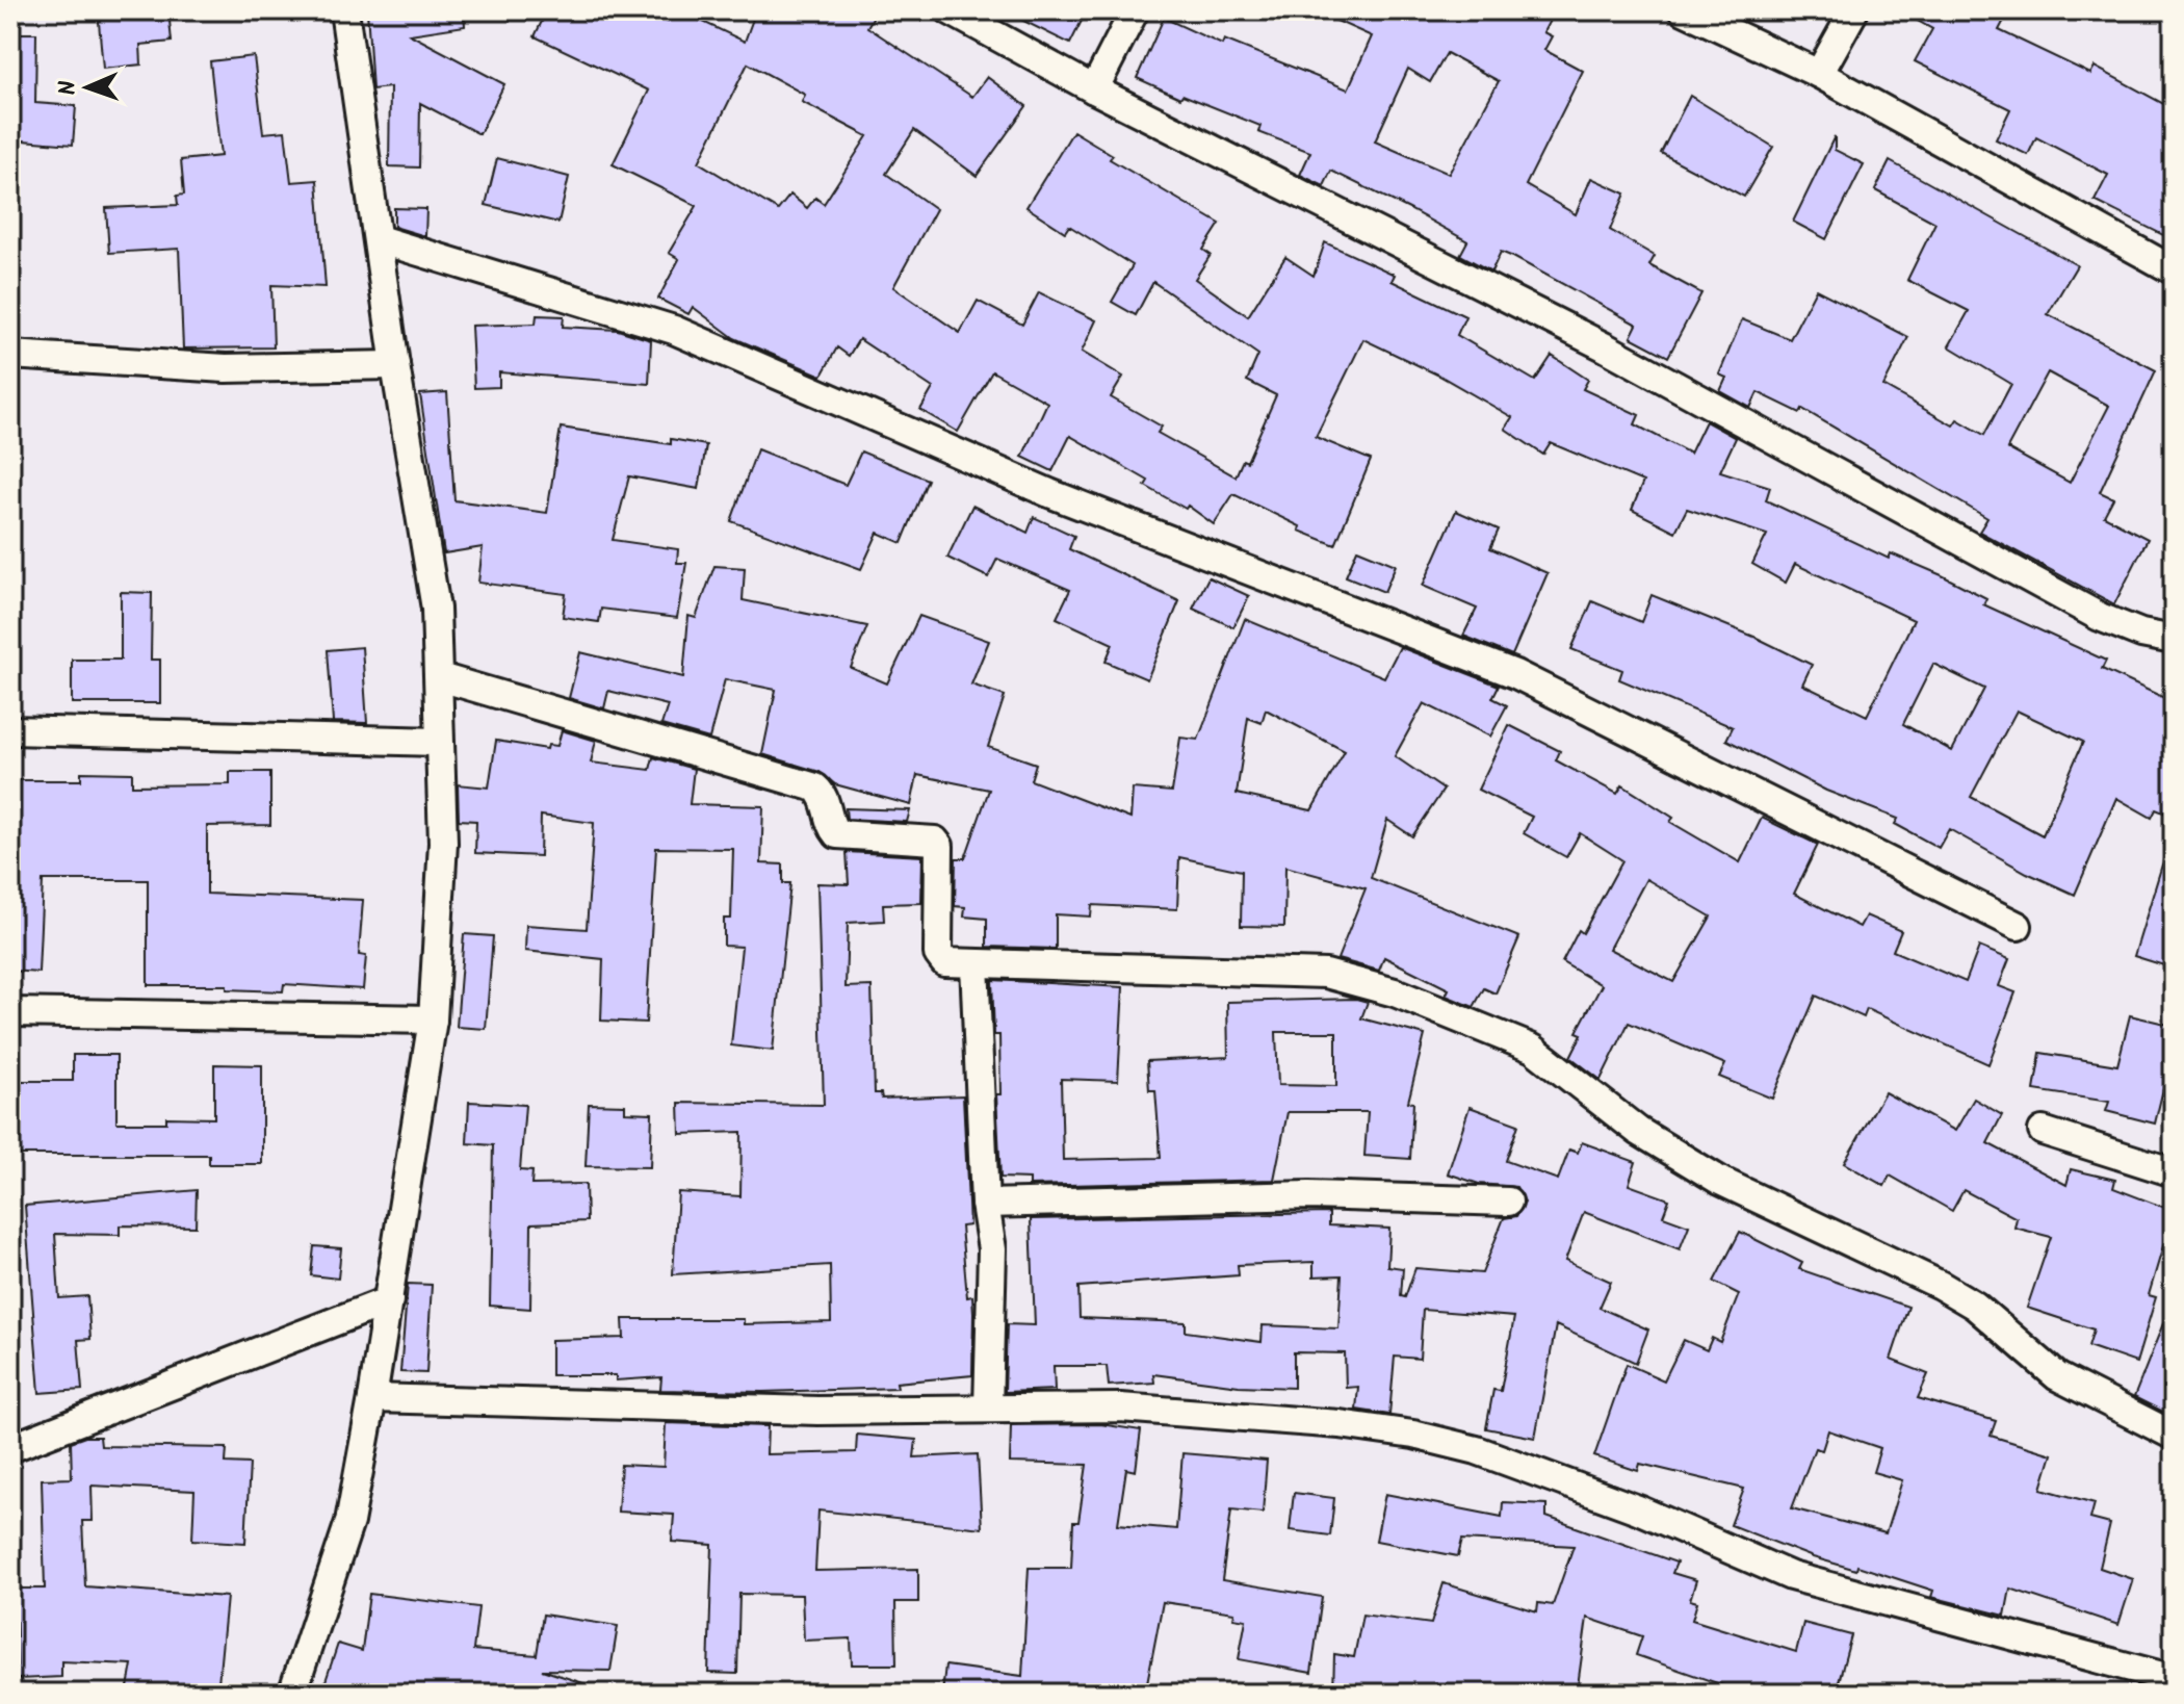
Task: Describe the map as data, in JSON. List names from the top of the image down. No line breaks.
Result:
{"north":"left"}
